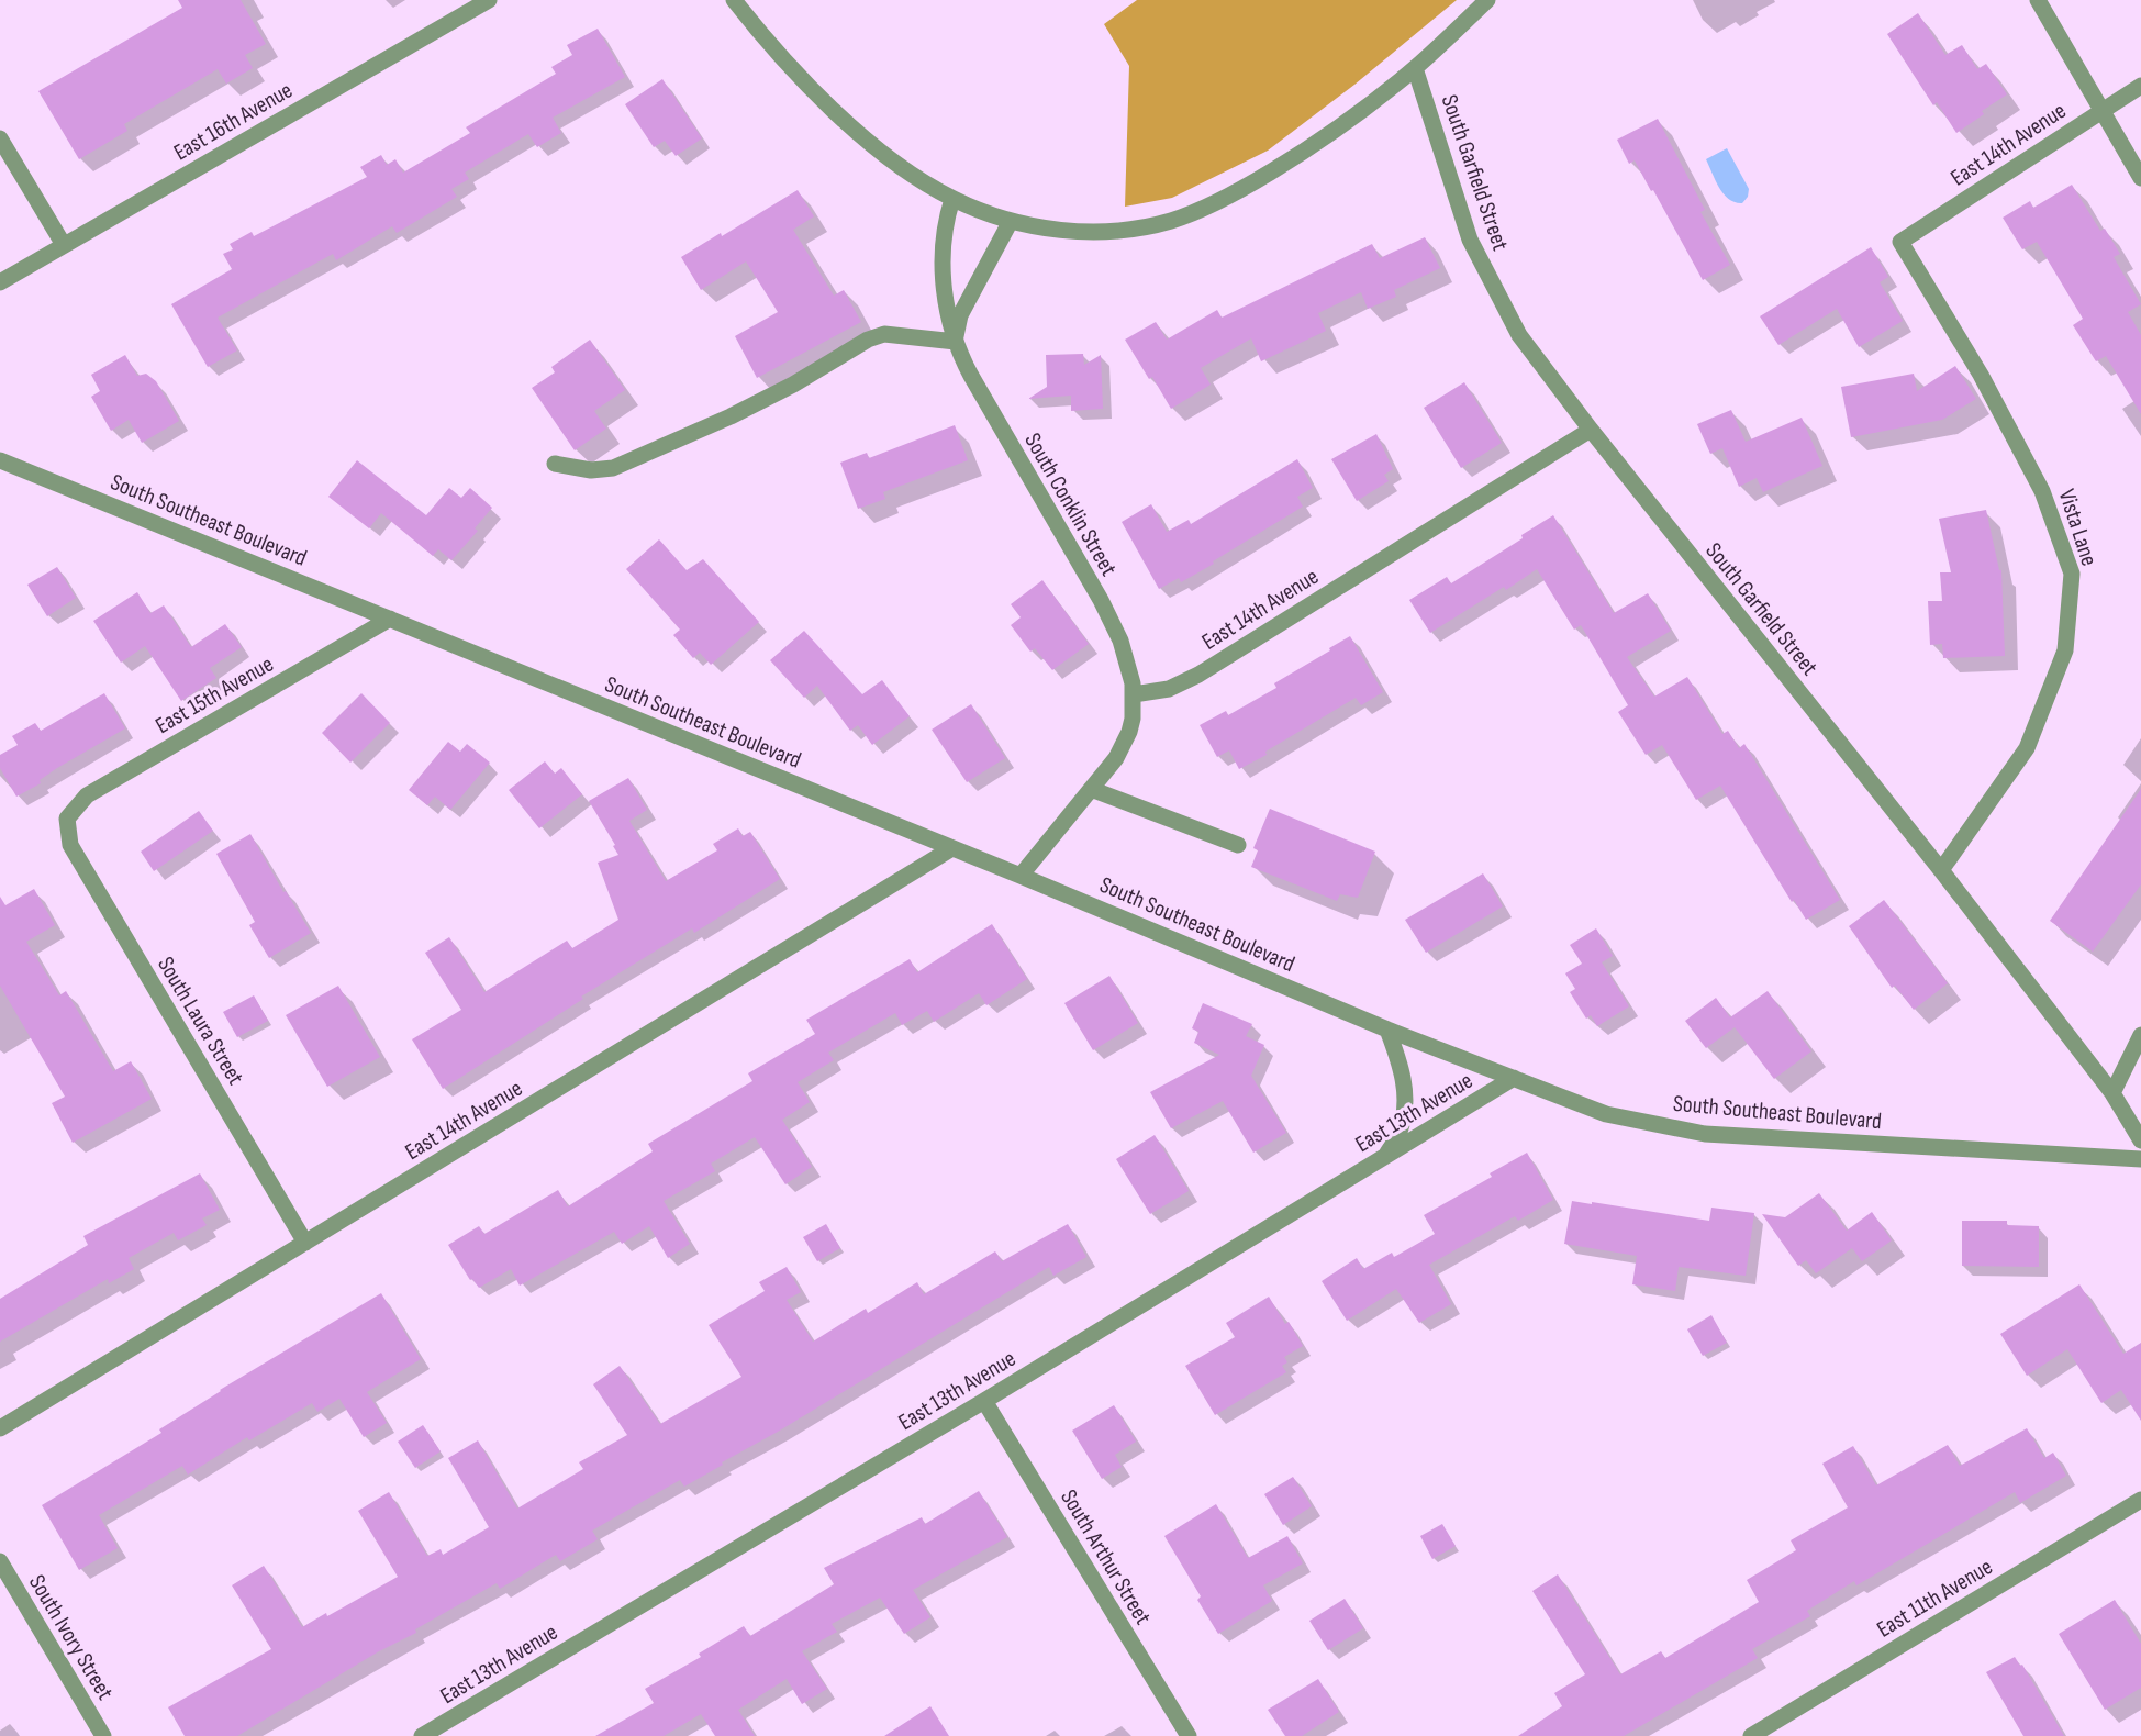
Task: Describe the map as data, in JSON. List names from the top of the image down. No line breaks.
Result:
{"streets":{"street":["East 16th Avenue","East 14th Avenue","South Garfield Street","South Conklin Street","South Southeast Boulevard","Vista Lane","East 15th Avenue","South Laura Street","East 13th Avenue","South Arthur Street","East 11th Avenue","South Ivory Street"]},"crossings":[["East 14th Avenue","South Garfield Street"],["East 14th Avenue","South Conklin Street"],["East 14th Avenue","South Southeast Boulevard"],["East 14th Avenue","Vista Lane"],["East 14th Avenue","South Laura Street"],["South Garfield Street","Vista Lane"],["South Southeast Boulevard","East 15th Avenue"],["South Southeast Boulevard","East 13th Avenue"],["East 15th Avenue","South Laura Street"],["East 13th Avenue","South Arthur Street"]]}
